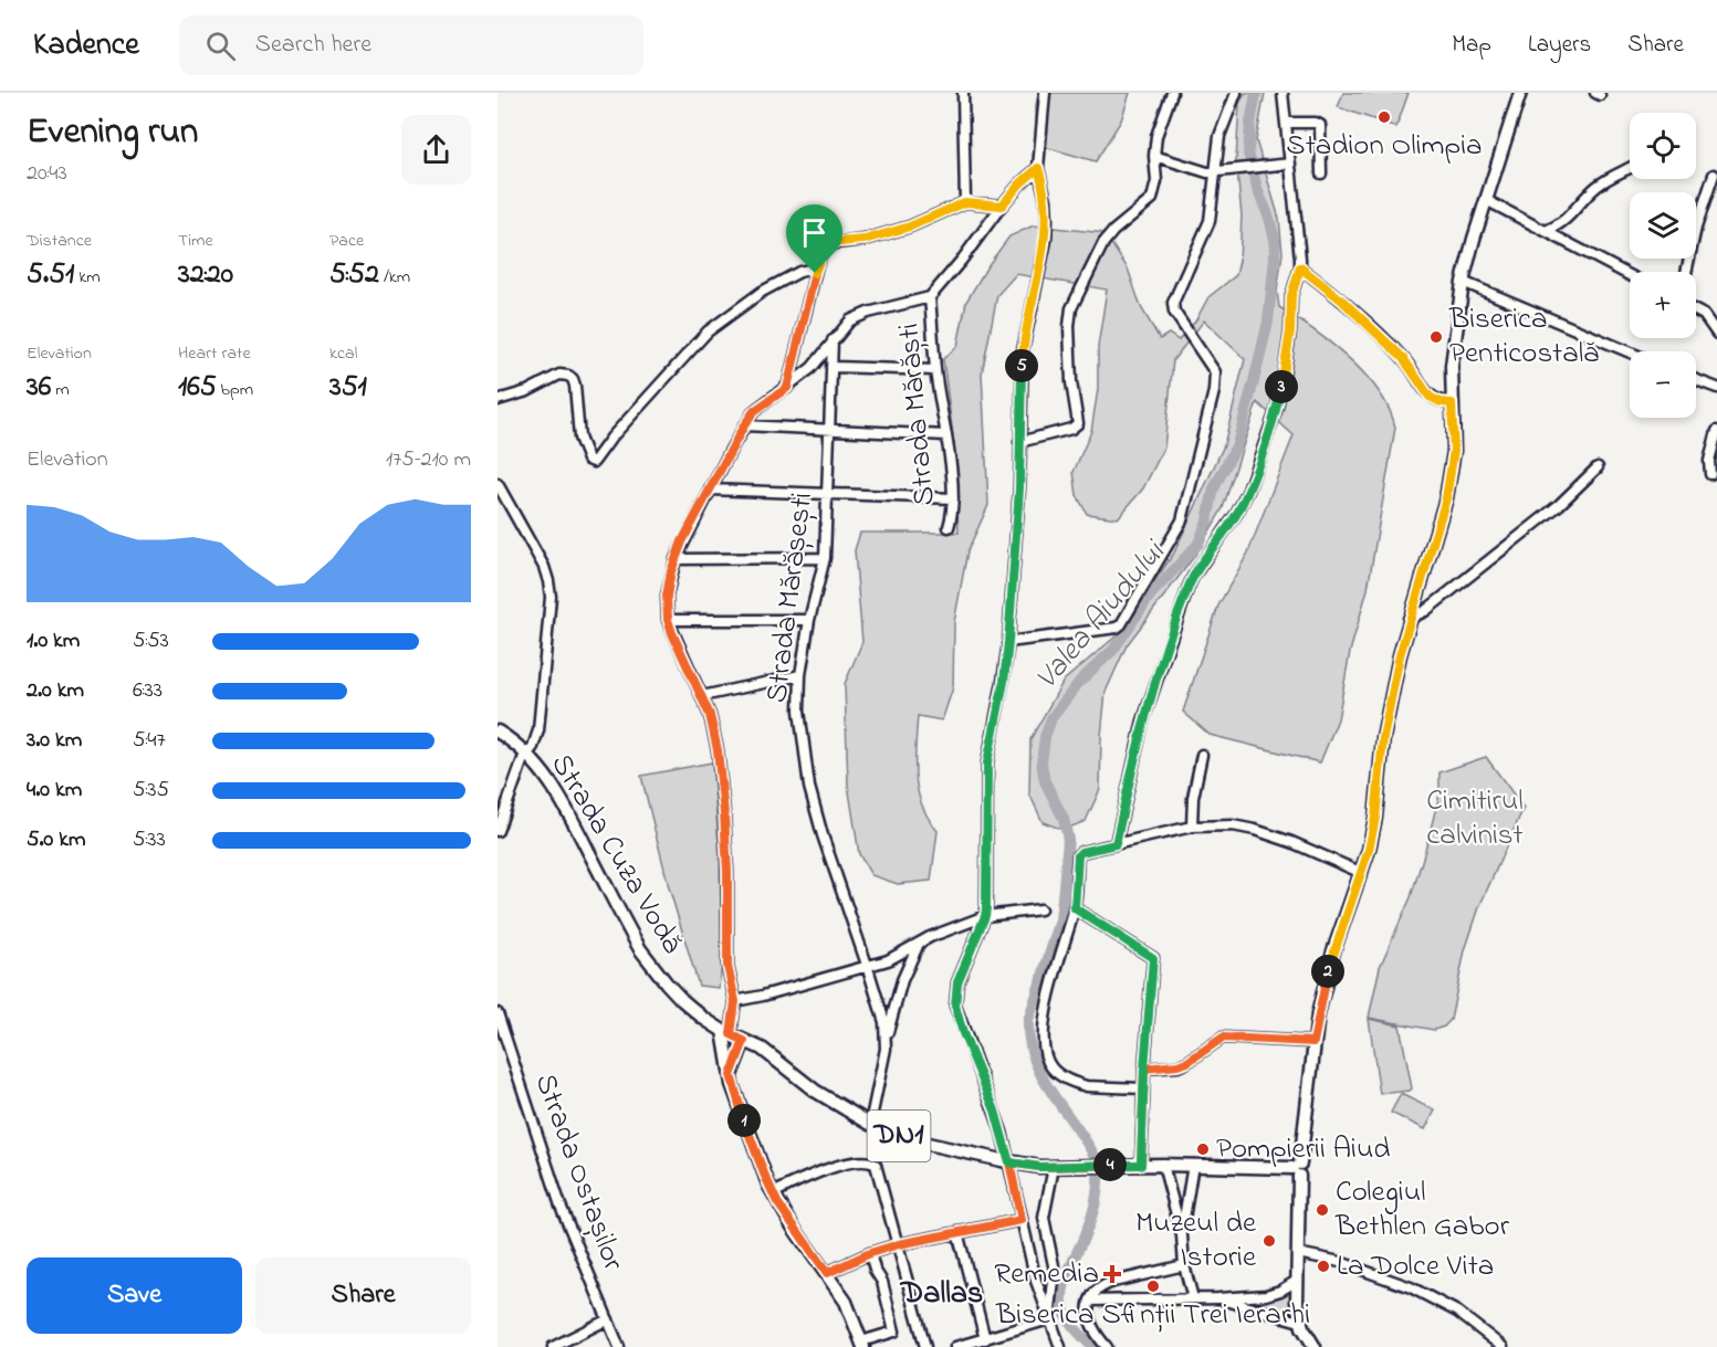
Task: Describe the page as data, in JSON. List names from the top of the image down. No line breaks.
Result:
{"streets":{"main road":["Strada Cuza Vodă","DN1"],"street":["Strada Mărăști","Strada Mărășești","Strada Ostașilor"]},"crossings":[["Strada Mărășești","Strada Cuza Vodă"],["Strada Cuza Vodă","DN1"]],"districts":["Dallas"],"water":["Valea Aiudului"],"parks":["Cimitirul calvinist"],"places":{"other":["Stadion Olimpia","Biserica Penticostală","Pompierii Aiud","Colegiul Bethlen Gabor","Muzeul de Istorie","La Dolce Vita","Biserica Sfinții Trei Ierarhi"],"health":["Remedia"]},"page":{"header":"Kadence","search":"Search here","nav":["Map","Layers","Share"],"heading":["Evening run","20:43"],"map_buttons":["+","−"],"stats":[["Distance","5.51 km"],["Time","32:20"],["Pace","5:52 /km"],["Elevation","36 m"],["Heart rate","165 bpm"],["kcal","351"]],"pins":["5","3","2","1","4"],"chart":["Elevation","175–210 m"],"list":[{"name":"1.0 km","note":"5:53"},{"name":"2.0 km","note":"6:33"},{"name":"3.0 km","note":"5:47"},{"name":"4.0 km","note":"5:35"},{"name":"5.0 km","note":"5:33"}],"buttons":["Save","Share"]}}
